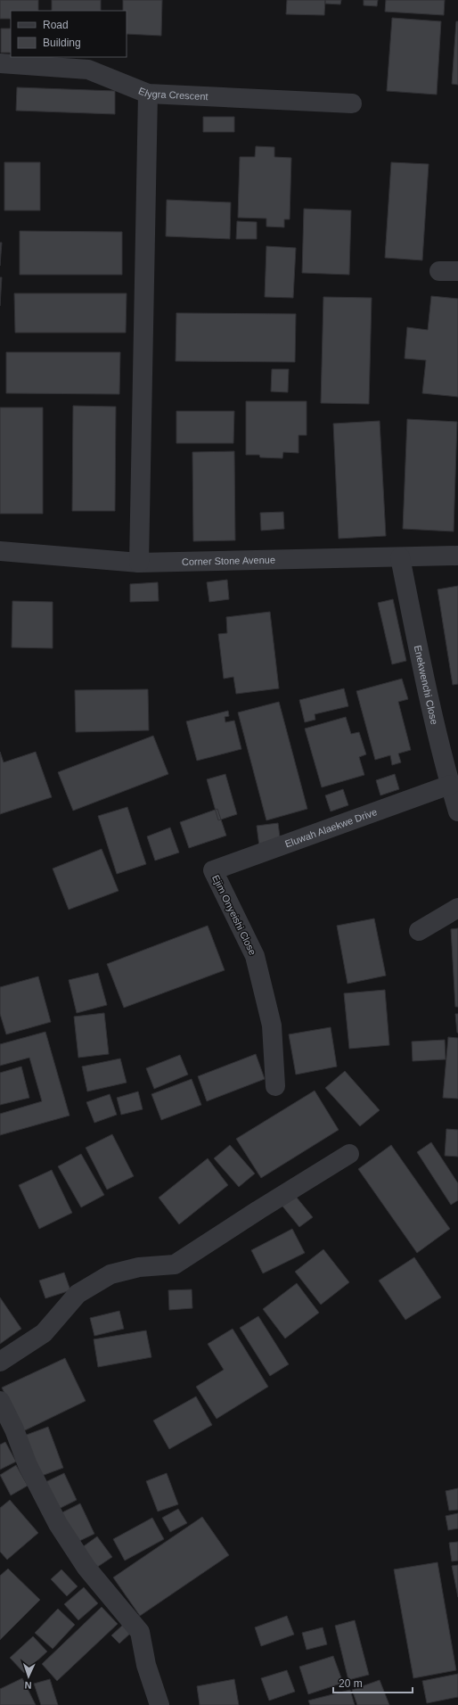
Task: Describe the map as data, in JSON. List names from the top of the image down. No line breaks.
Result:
{"streets":{"street":["Elygra Crescent","Corner Stone Avenue","Enekwenchi Close","Eluwah Alaekwe Drive","Ejim Onyeishi Close"]},"crossings":[["Corner Stone Avenue","Enekwenchi Close"],["Enekwenchi Close","Eluwah Alaekwe Drive"],["Eluwah Alaekwe Drive","Ejim Onyeishi Close"]],"legend":["Road","Building"],"scale_bar":"20 m","north":"bottom"}
